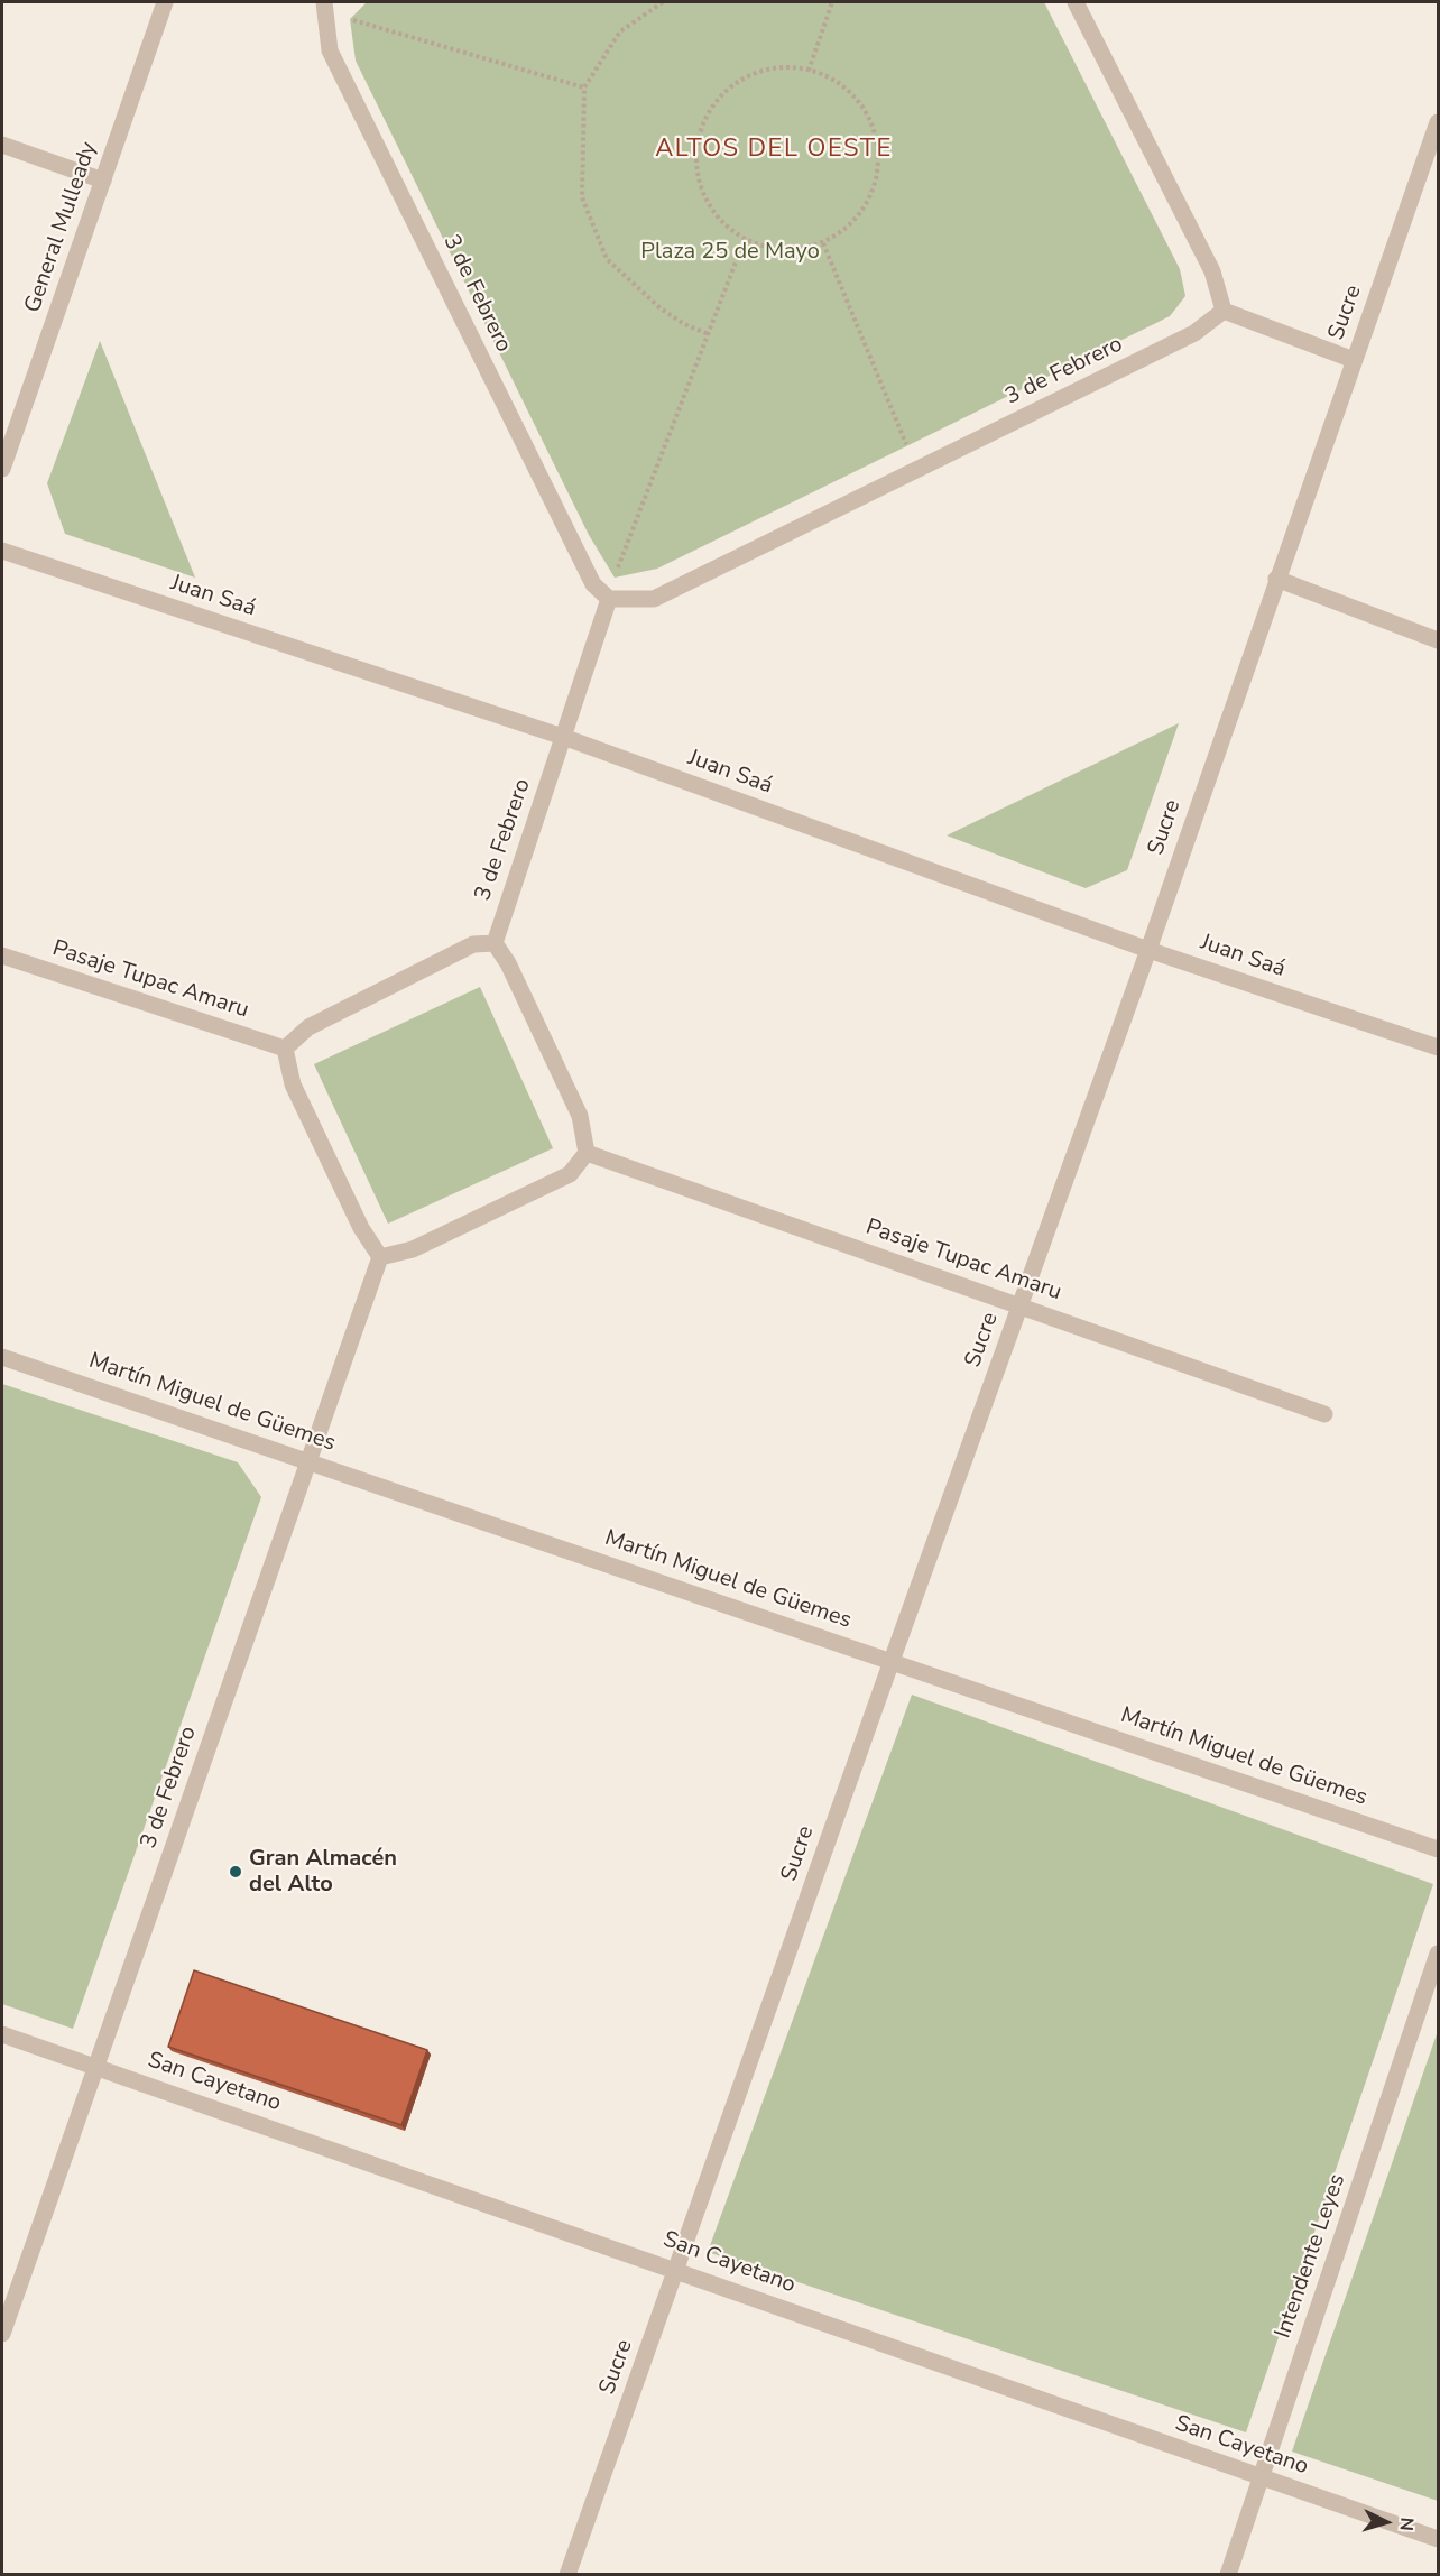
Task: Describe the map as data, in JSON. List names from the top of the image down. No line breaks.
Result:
{"streets":{"street":["General Mulleady","3 de Febrero","Sucre","Juan Saá","Pasaje Tupac Amaru","Martín Miguel de Güemes","San Cayetano","Intendente Leyes"]},"crossings":[["3 de Febrero","Juan Saá"],["3 de Febrero","Martín Miguel de Güemes"],["3 de Febrero","San Cayetano"],["Sucre","Juan Saá"],["Sucre","Pasaje Tupac Amaru"],["Sucre","Martín Miguel de Güemes"],["Sucre","San Cayetano"],["San Cayetano","Intendente Leyes"]],"districts":["ALTOS DEL OESTE"],"parks":["Plaza 25 de Mayo"],"places":["Gran Almacén del Alto"],"north":"right"}
